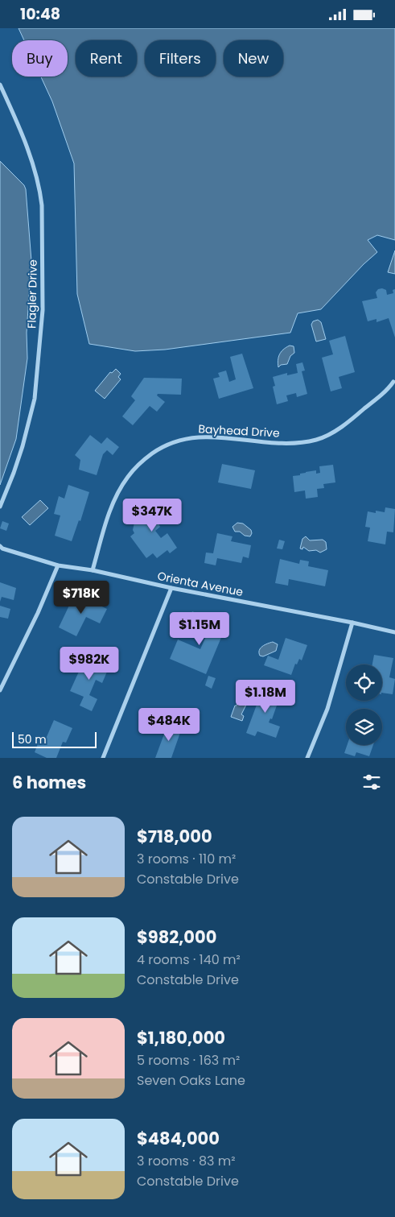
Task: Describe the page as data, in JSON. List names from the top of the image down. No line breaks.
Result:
{"streets":{"street":["Flagler Drive","Bayhead Drive","Orienta Avenue"]},"crossings":[["Bayhead Drive","Orienta Avenue"]],"scale_bar":"50 m","page":{"status":"10:48","chip":["Buy","Rent","Filters","New"],"price":["$347K","$718K","$1.15M","$982K","$1.18M","$484K"],"scale":"50 m","heading":"6 homes","list":[{"name":"$718,000","note":"3 rooms · 110 m² · Constable Drive"},{"name":"$982,000","note":"4 rooms · 140 m² · Constable Drive"},{"name":"$1,180,000","note":"5 rooms · 163 m² · Seven Oaks Lane"},{"name":"$484,000","note":"3 rooms · 83 m² · Constable Drive"}]}}
